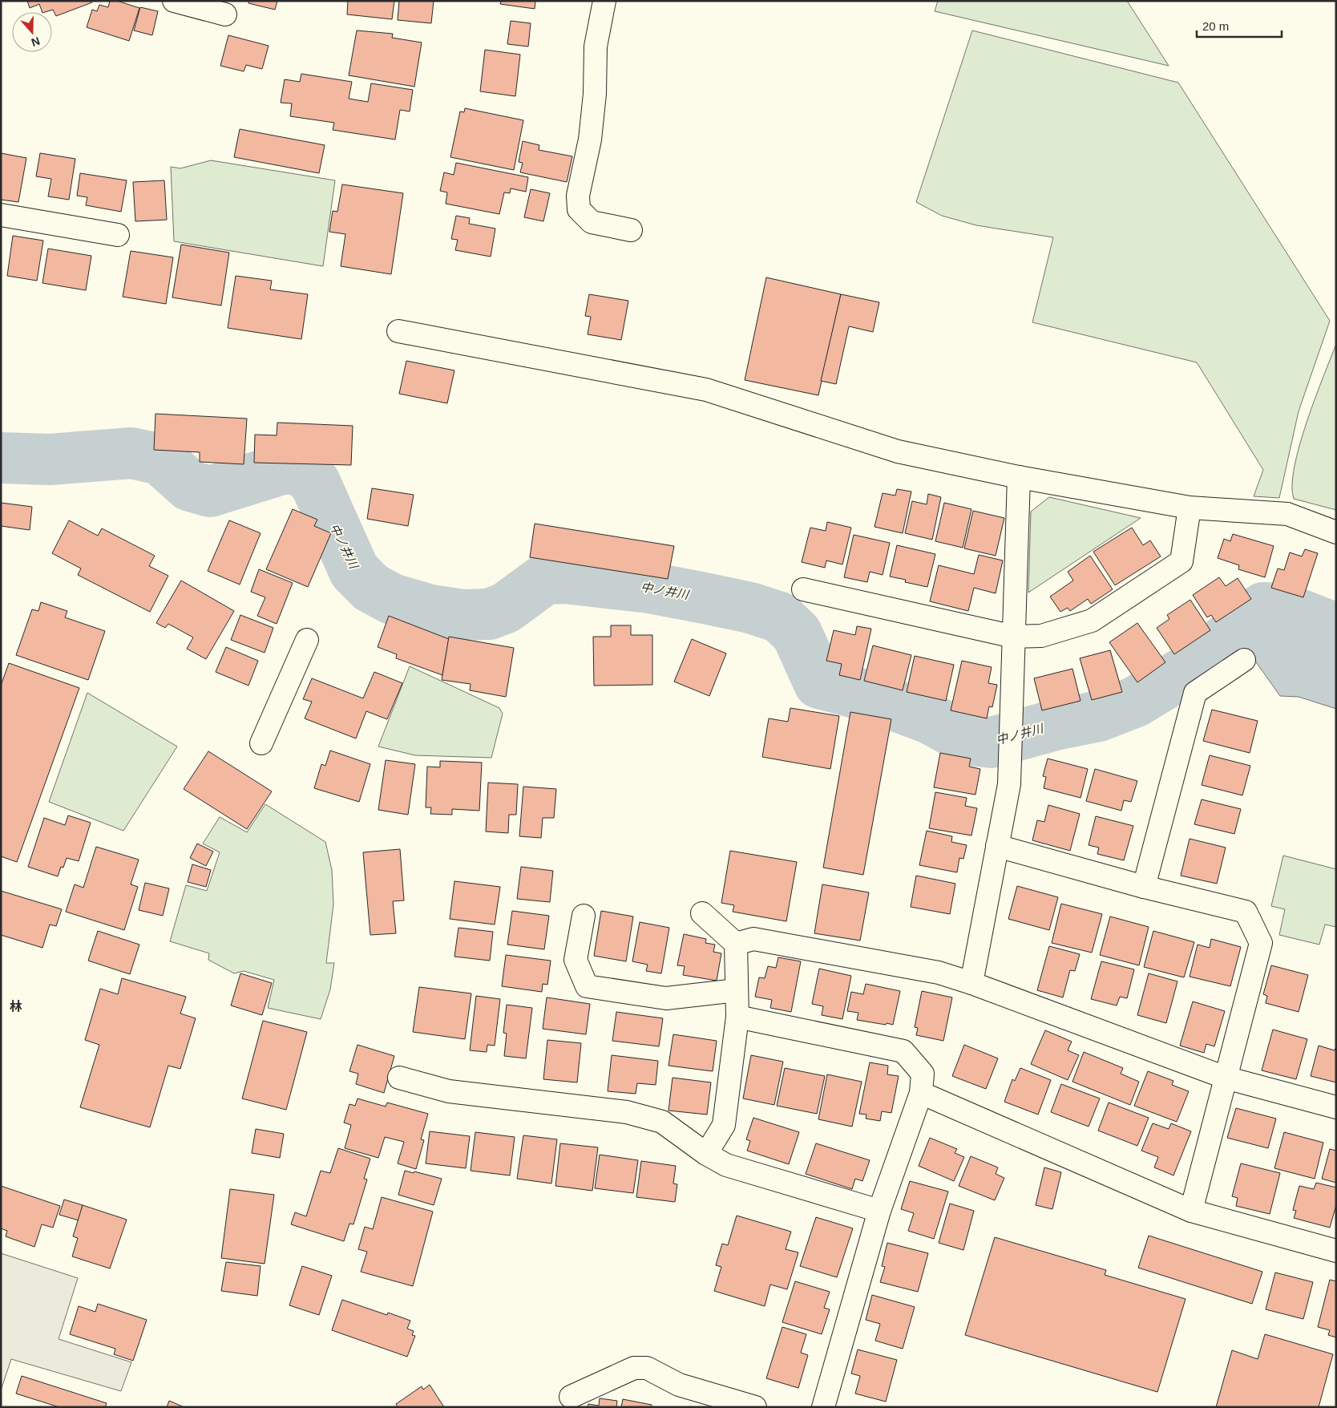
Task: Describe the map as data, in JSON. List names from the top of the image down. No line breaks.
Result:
{"districts":["林"],"water":["中ノ井川"],"scale_bar":"20 m","north":"bottom"}
